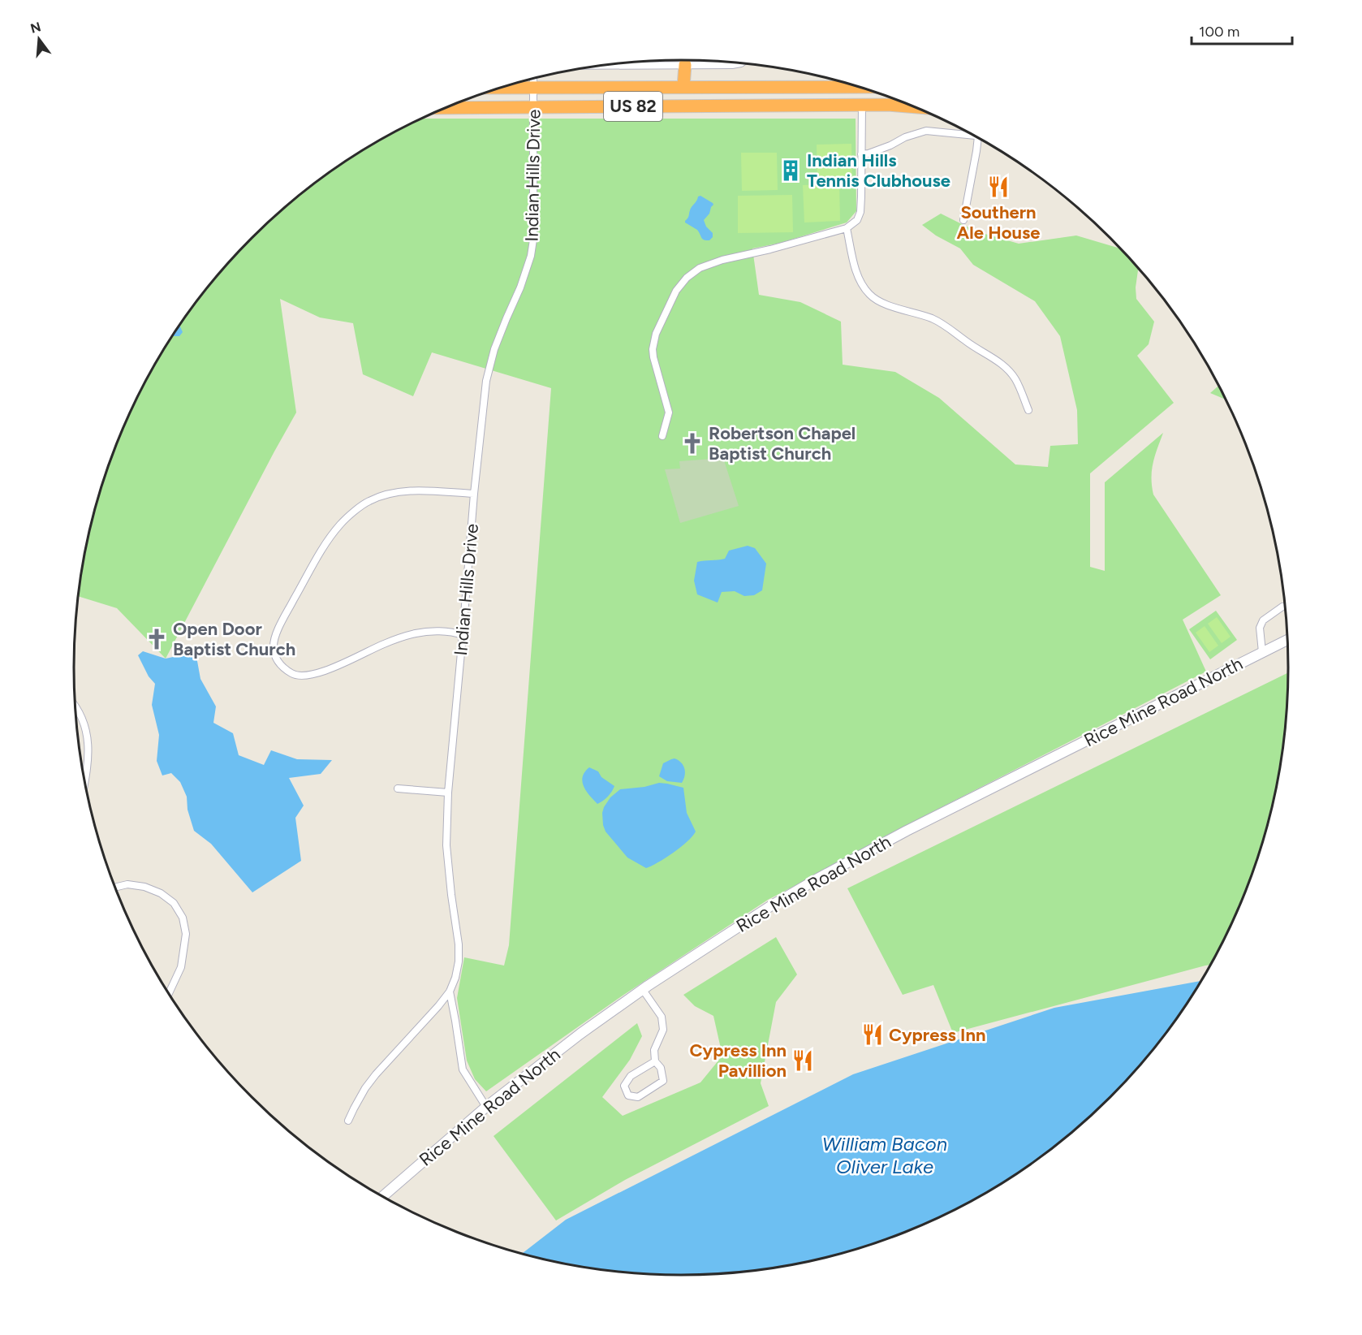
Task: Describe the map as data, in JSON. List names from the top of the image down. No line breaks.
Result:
{"streets":{"highway":["US 82"],"main road":["Rice Mine Road North"],"street":["Indian Hills Drive"]},"crossings":[["US 82","Indian Hills Drive"],["Indian Hills Drive","Rice Mine Road North"]],"water":["William Bacon Oliver Lake"],"places":{"building":["Indian Hills Tennis Clubhouse"],"restaurant":["Southern Ale House","Cypress Inn","Cypress Inn Pavillion"],"church":["Robertson Chapel Baptist Church","Open Door Baptist Church"]},"scale_bar":"100 m","north":"top"}
